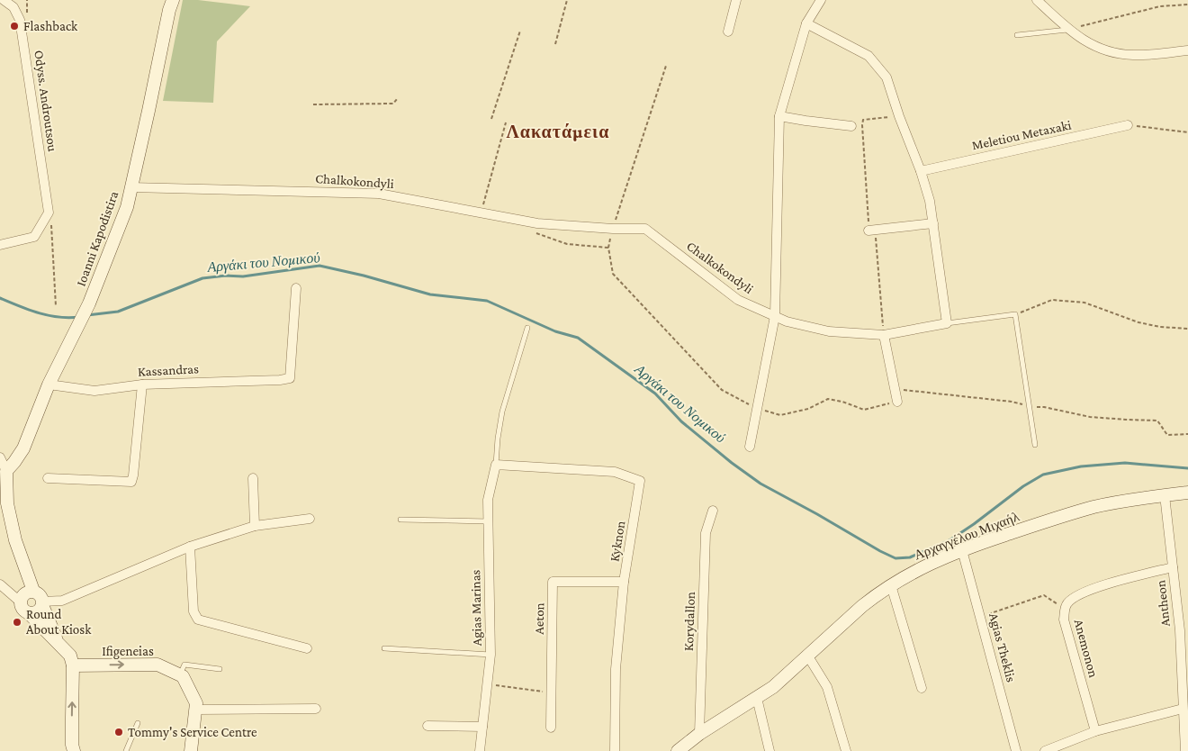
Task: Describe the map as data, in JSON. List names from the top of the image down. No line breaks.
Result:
{"streets":{"street":["Odyss. Androutsou","Meletiou Metaxaki","Chalkokondyli","Ioanni Kapodistira","Kassandras","Αρχαγγέλου Μιχαήλ","Kyknon","Antheon","Agias Marinas","Aeton","Korydallon","Agias Theklis","Anemonon","Ifigeneias"]},"crossings":[["Chalkokondyli","Ioanni Kapodistira"],["Ioanni Kapodistira","Kassandras"],["Αρχαγγέλου Μιχαήλ","Antheon"],["Αρχαγγέλου Μιχαήλ","Korydallon"],["Αρχαγγέλου Μιχαήλ","Agias Theklis"],["Kyknon","Agias Marinas"],["Kyknon","Aeton"],["Antheon","Anemonon"]],"one_way":["Ifigeneias"],"districts":["Λακατάμεια"],"water":["Αργάκι του Νομικού"],"places":["Flashback","Round About Kiosk","Tommy's Service Centre"]}
